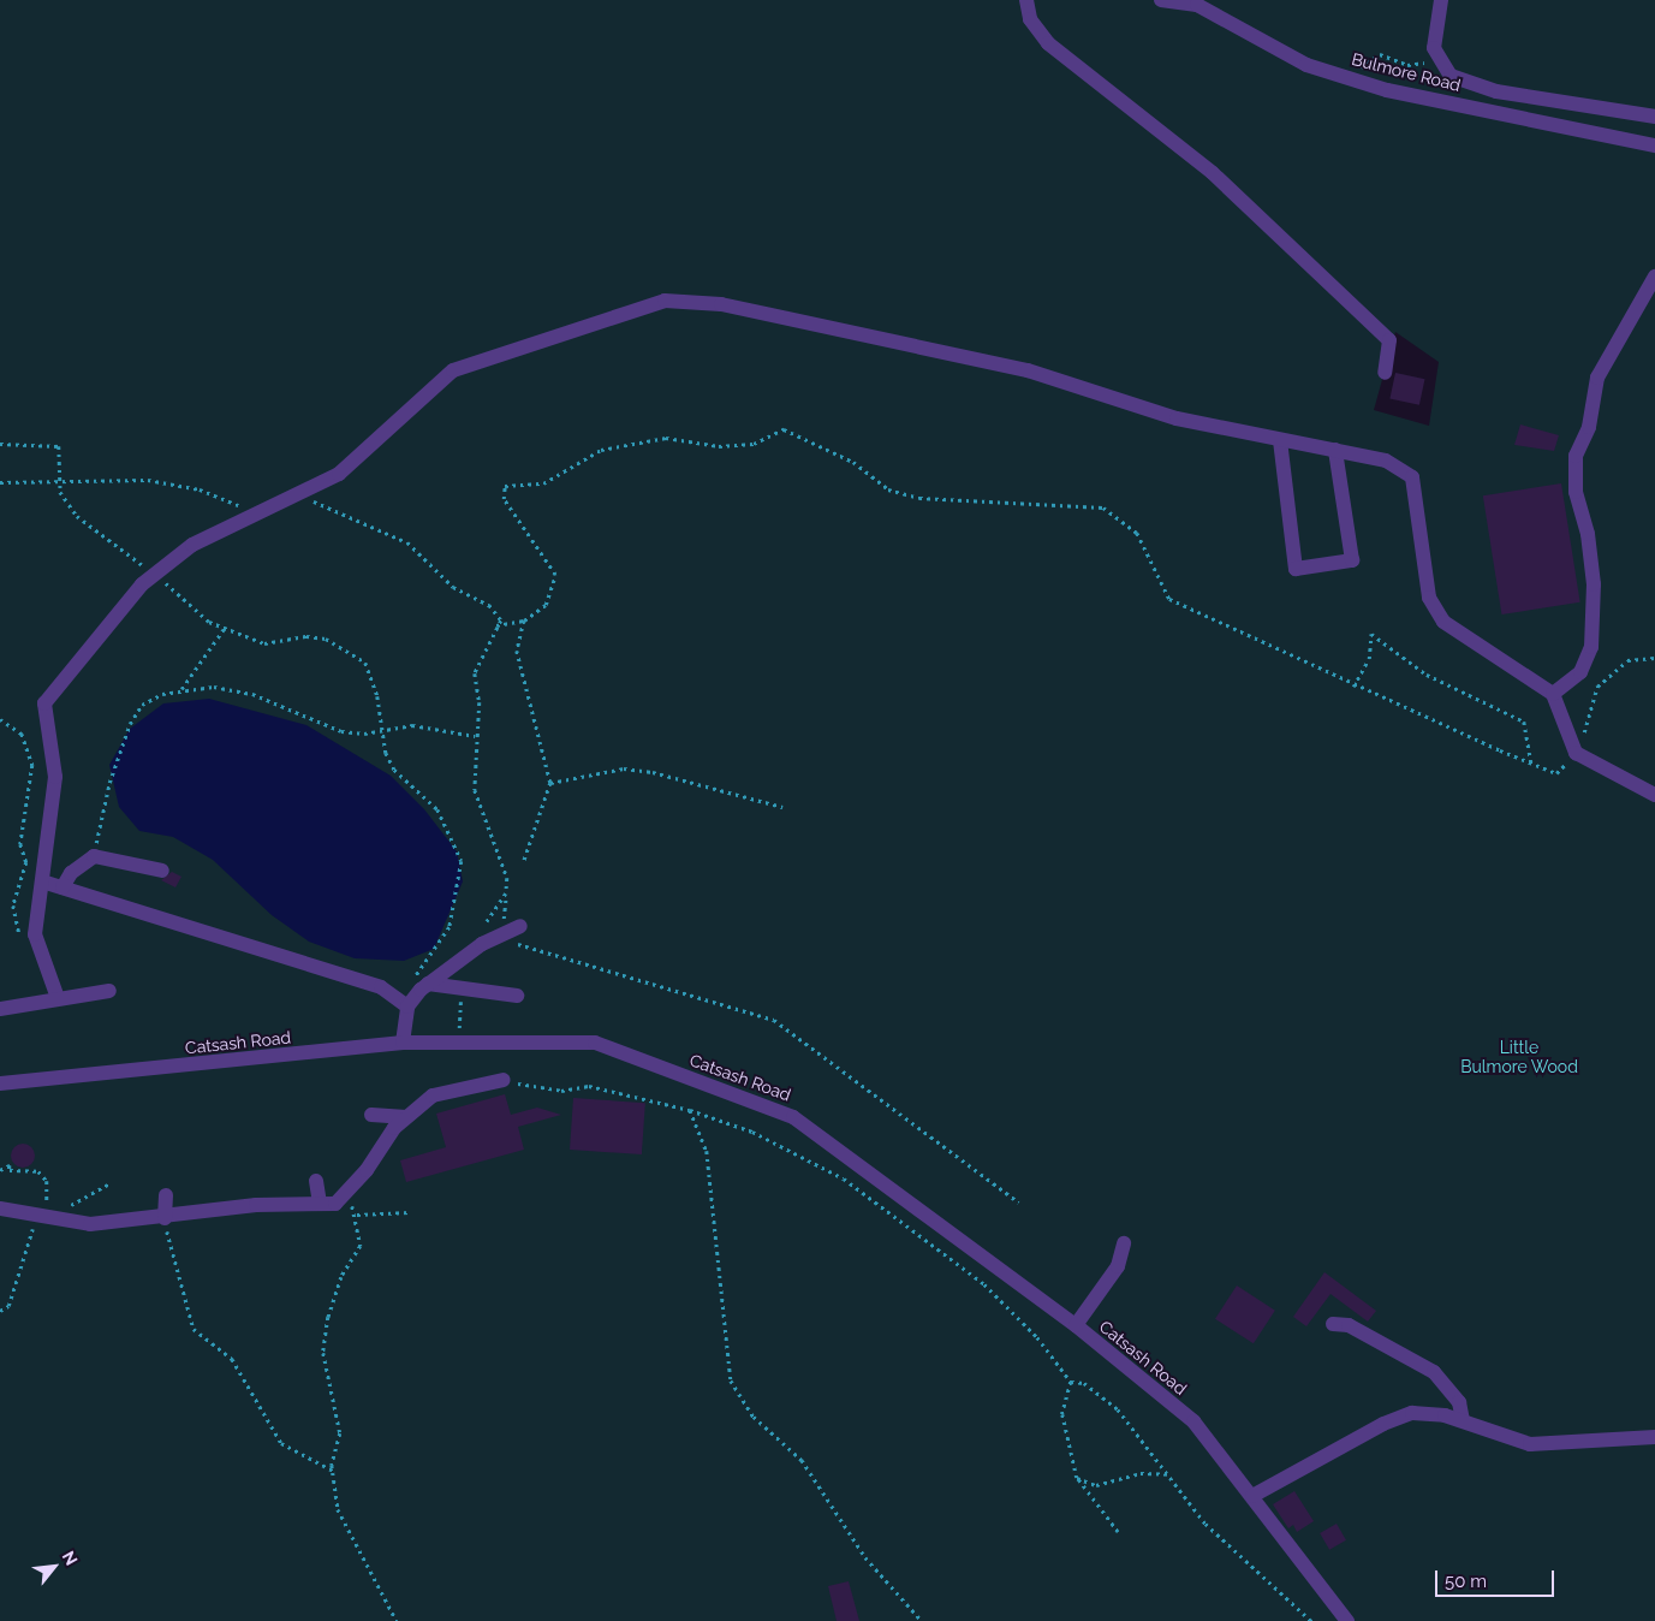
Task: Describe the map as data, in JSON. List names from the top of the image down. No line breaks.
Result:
{"streets":{"street":["Bulmore Road","Catsash Road"]},"parks":["Little Bulmore Wood"],"scale_bar":"50 m","north":"top right"}
